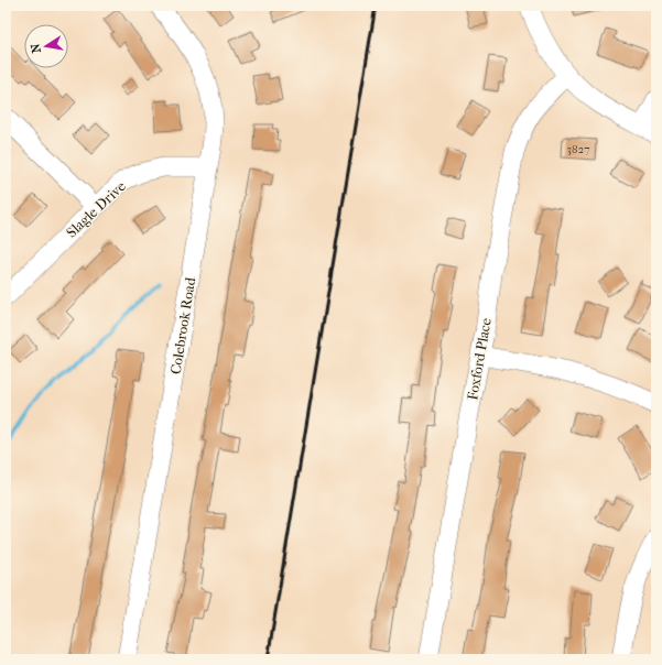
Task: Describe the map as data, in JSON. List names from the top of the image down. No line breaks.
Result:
{"streets":{"street":["Slagle Drive","Colebrook Road","Foxford Place"]},"crossings":[["Slagle Drive","Colebrook Road"]],"house_numbers":["3827"],"north":"left"}
